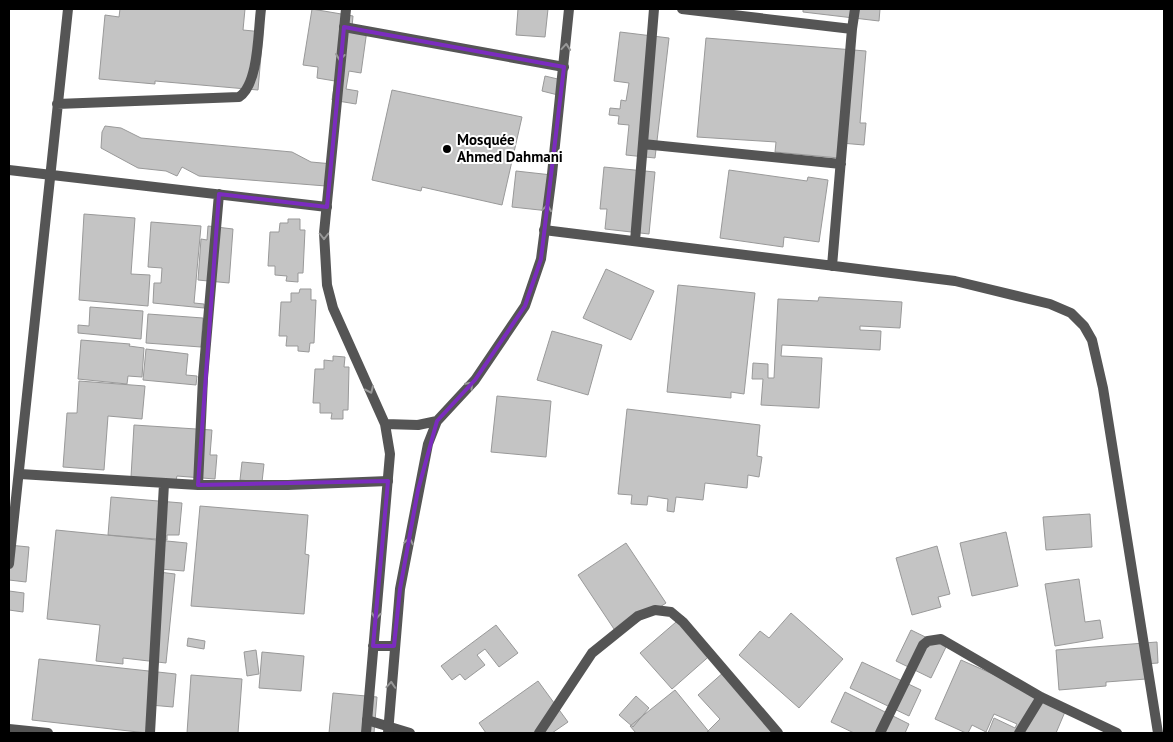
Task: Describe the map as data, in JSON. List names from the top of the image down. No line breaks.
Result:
{"places":["Mosquée Ahmed Dahmani"]}
